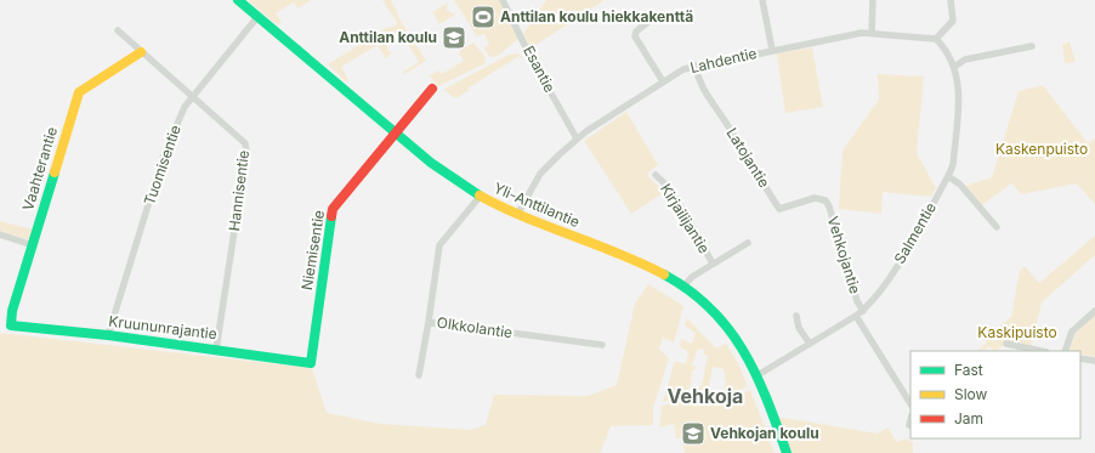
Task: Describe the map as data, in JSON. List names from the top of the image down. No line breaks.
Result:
{"streets":{"street":["Lahdentie","Esantie","Latojantie","Tuomisentie","Vaahterantie","Hannisentie","Yli-Anttilantie","Kirjailijantie","Salmentie","Niemisentie","Vehkojantie","Kruununrajantie","Olkkolantie"]},"crossings":[["Lahdentie","Esantie"],["Lahdentie","Latojantie"],["Lahdentie","Yli-Anttilantie"],["Lahdentie","Salmentie"],["Latojantie","Vehkojantie"],["Tuomisentie","Hannisentie"],["Tuomisentie","Yli-Anttilantie"],["Tuomisentie","Kruununrajantie"],["Vaahterantie","Hannisentie"],["Vaahterantie","Kruununrajantie"],["Hannisentie","Kruununrajantie"],["Yli-Anttilantie","Salmentie"],["Yli-Anttilantie","Niemisentie"],["Yli-Anttilantie","Olkkolantie"],["Salmentie","Vehkojantie"],["Niemisentie","Kruununrajantie"]],"districts":["Vehkoja"],"parks":["Kaskenpuisto","Kaskipuisto"],"places":{"sports":["Anttilan koulu hiekkakenttä"],"school or university":["Anttilan koulu","Vehkojan koulu"]},"legend":["Fast","Slow","Jam"]}
